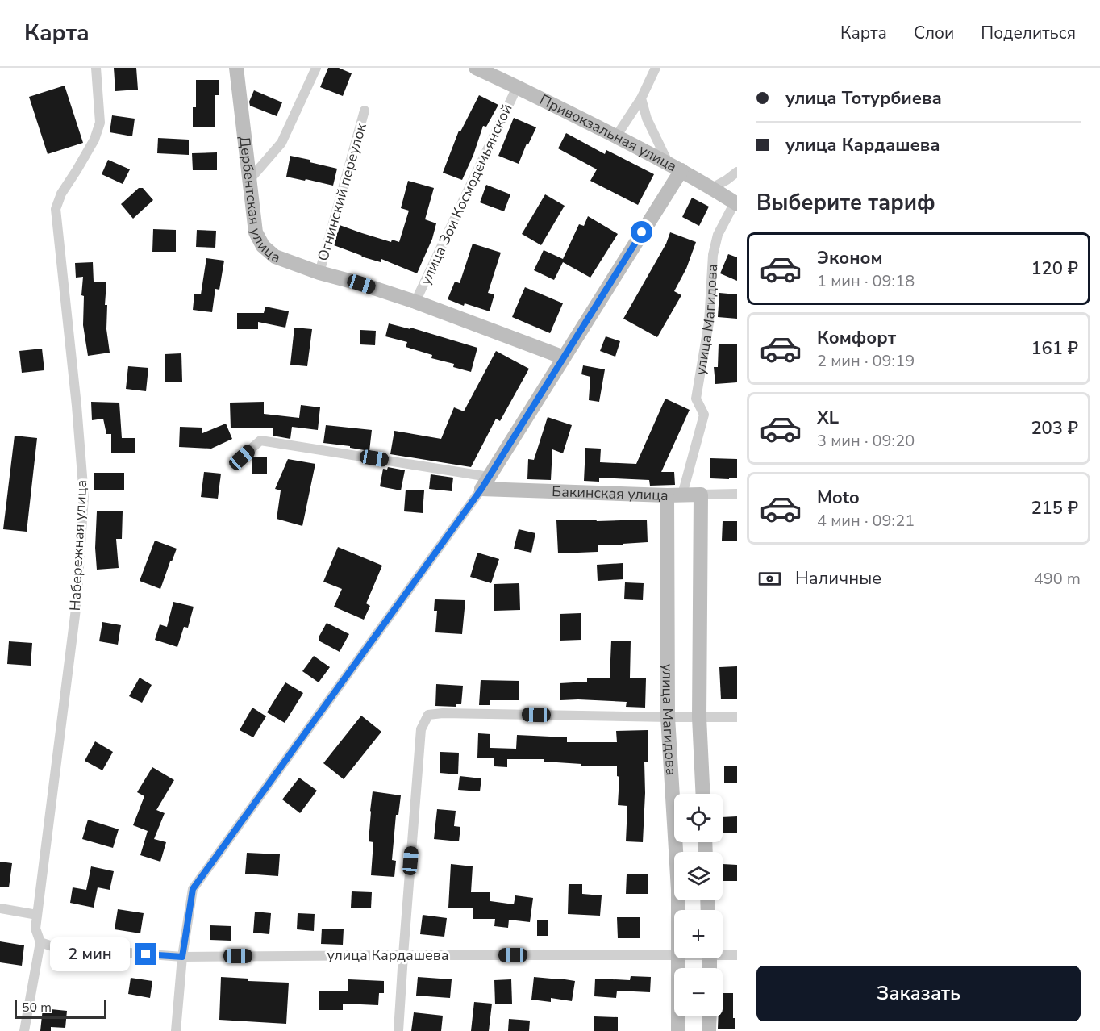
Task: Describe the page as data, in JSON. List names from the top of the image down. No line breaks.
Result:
{"streets":{"main road":["Привокзальная улица","Дербентская улица","улица Магидова","Бакинская улица"],"street":["Огнинский переулок","улица Зои Космодемьянской","Набережная улица","улица Кардашева"]},"crossings":[["Привокзальная улица","улица Зои Космодемьянской"],["Привокзальная улица","улица Магидова"],["Огнинский переулок","Дербентская улица"],["Дербентская улица","улица Зои Космодемьянской"],["улица Магидова","Бакинская улица"],["Набережная улица","улица Кардашева"]],"scale_bar":"50 m","page":{"header":"Карта","nav":["Карта","Слои","Поделиться"],"banner":["улица Тотурбиева","улица Кардашева"],"heading":"Выберите тариф","list":[{"name":"Эконом","note":"1 мин · 09:18","value":"120 ₽"},{"name":"Комфорт","note":"2 мин · 09:19","value":"161 ₽"},{"name":"XL","note":"3 мин · 09:20","value":"203 ₽"},{"name":"Moto","note":"4 мин · 09:21","value":"215 ₽"}],"pay":["Наличные","490 m"],"map_buttons":["+","−"],"bubble":"2 мин","buttons":"Заказать","scale":"50 m"}}
